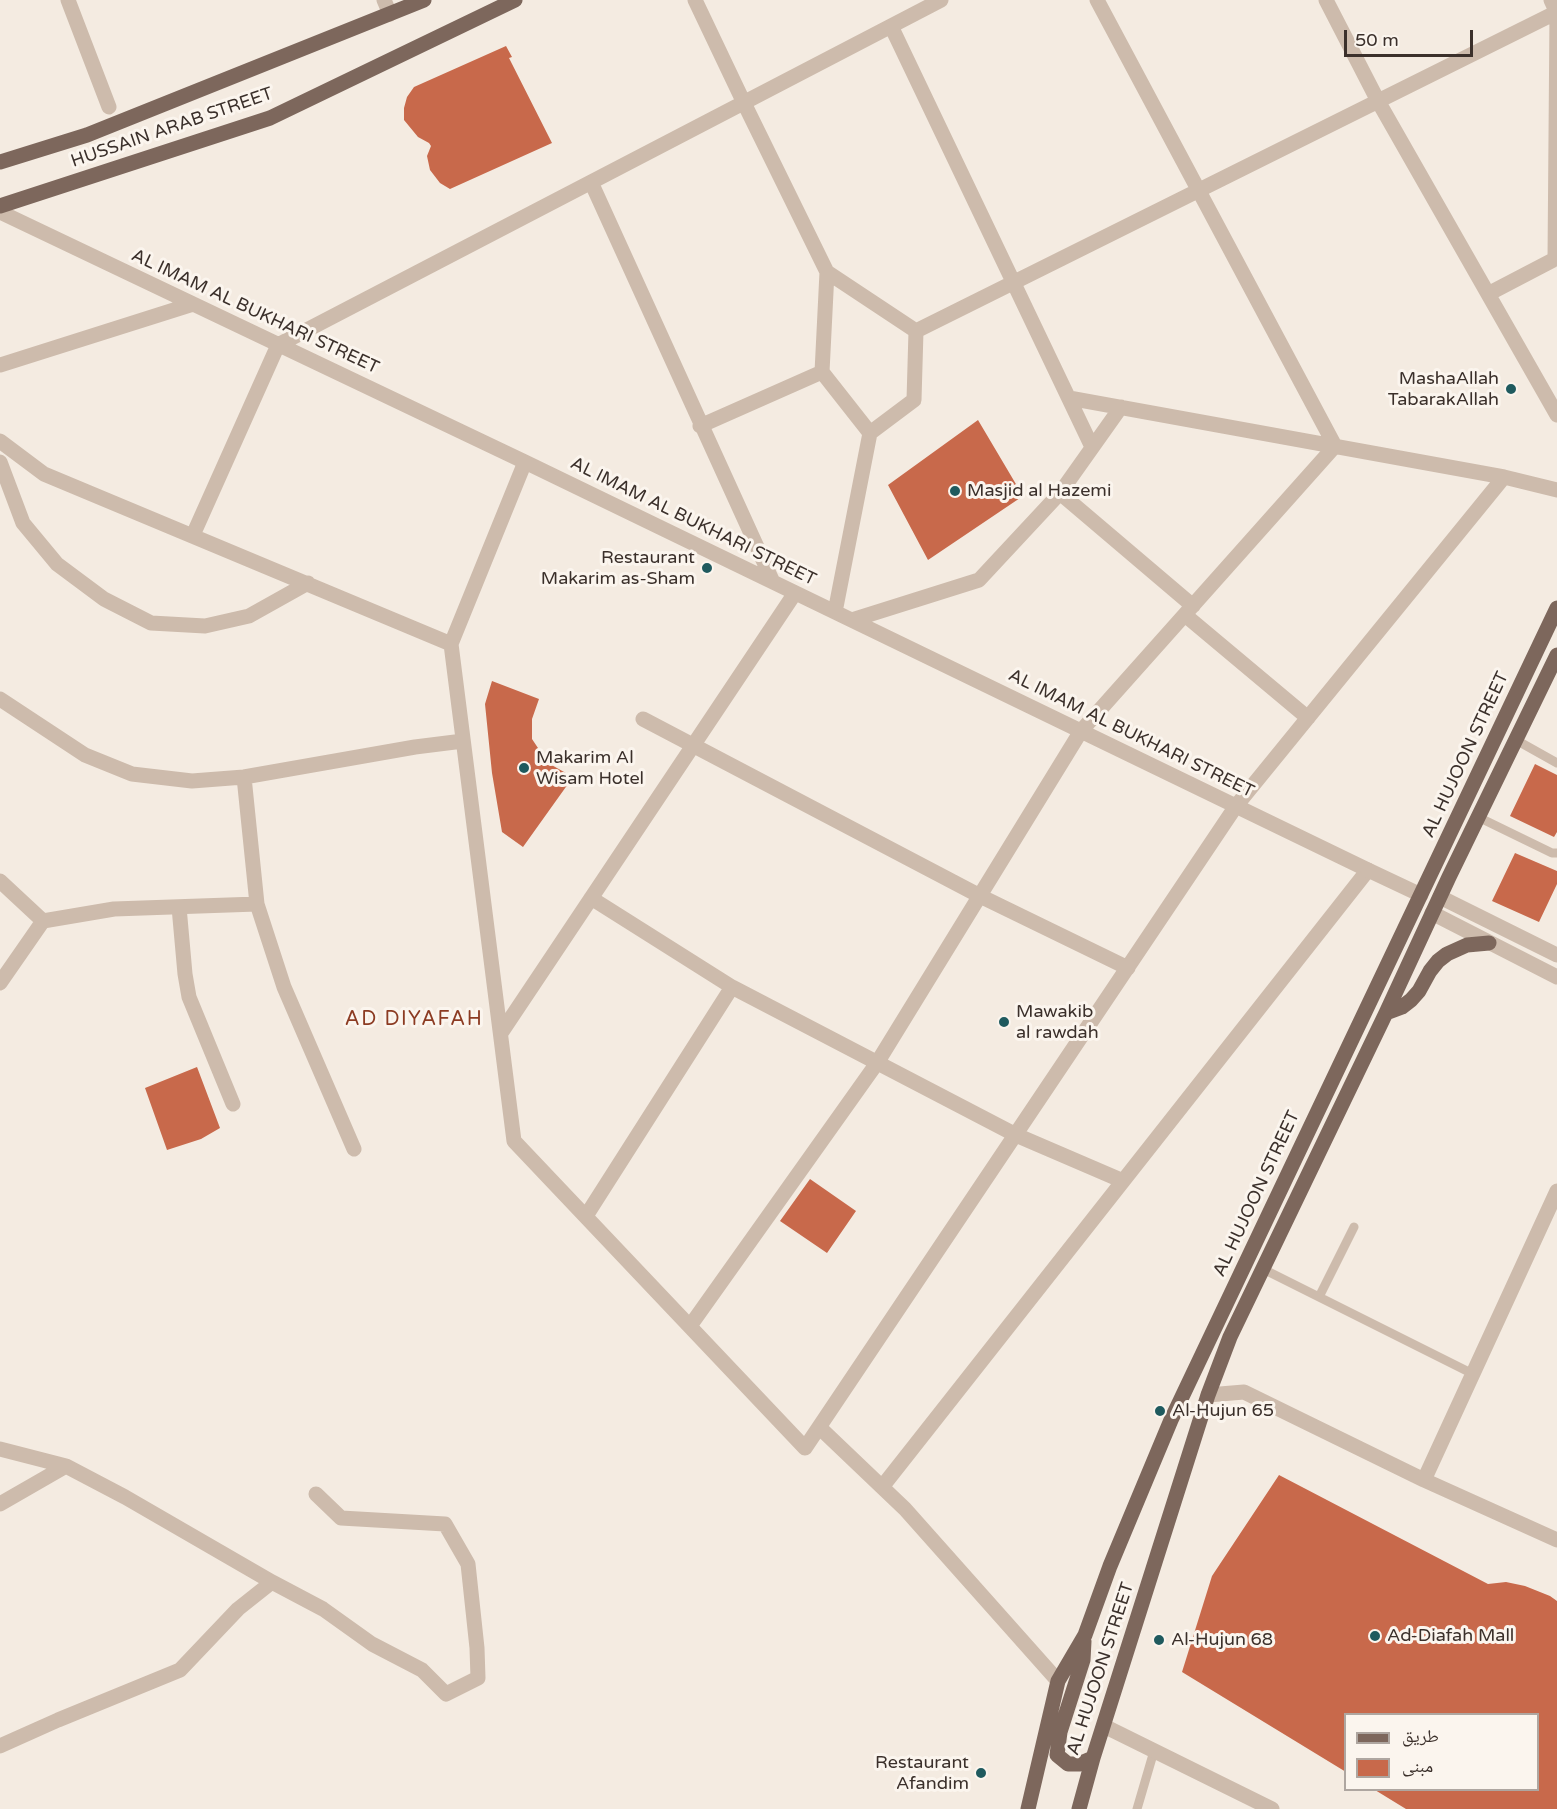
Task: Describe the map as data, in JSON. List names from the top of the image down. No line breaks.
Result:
{"streets":{"main road":["HUSSAIN ARAB STREET","AL HUJOON STREET"],"street":["AL IMAM AL BUKHARI STREET"]},"crossings":[["AL IMAM AL BUKHARI STREET","AL HUJOON STREET"]],"districts":["AD DIYAFAH"],"places":["MashaAllah TabarakAllah","Masjid al Hazemi","Restaurant Makarim as-Sham","Makarim Al Wisam Hotel","Mawakib al rawdah","Al-Hujun 65","Ad-Diafah Mall","Al-Hujun 68","Restaurant Afandim"],"legend":["طريق","مبنى"],"scale_bar":"50 m"}
